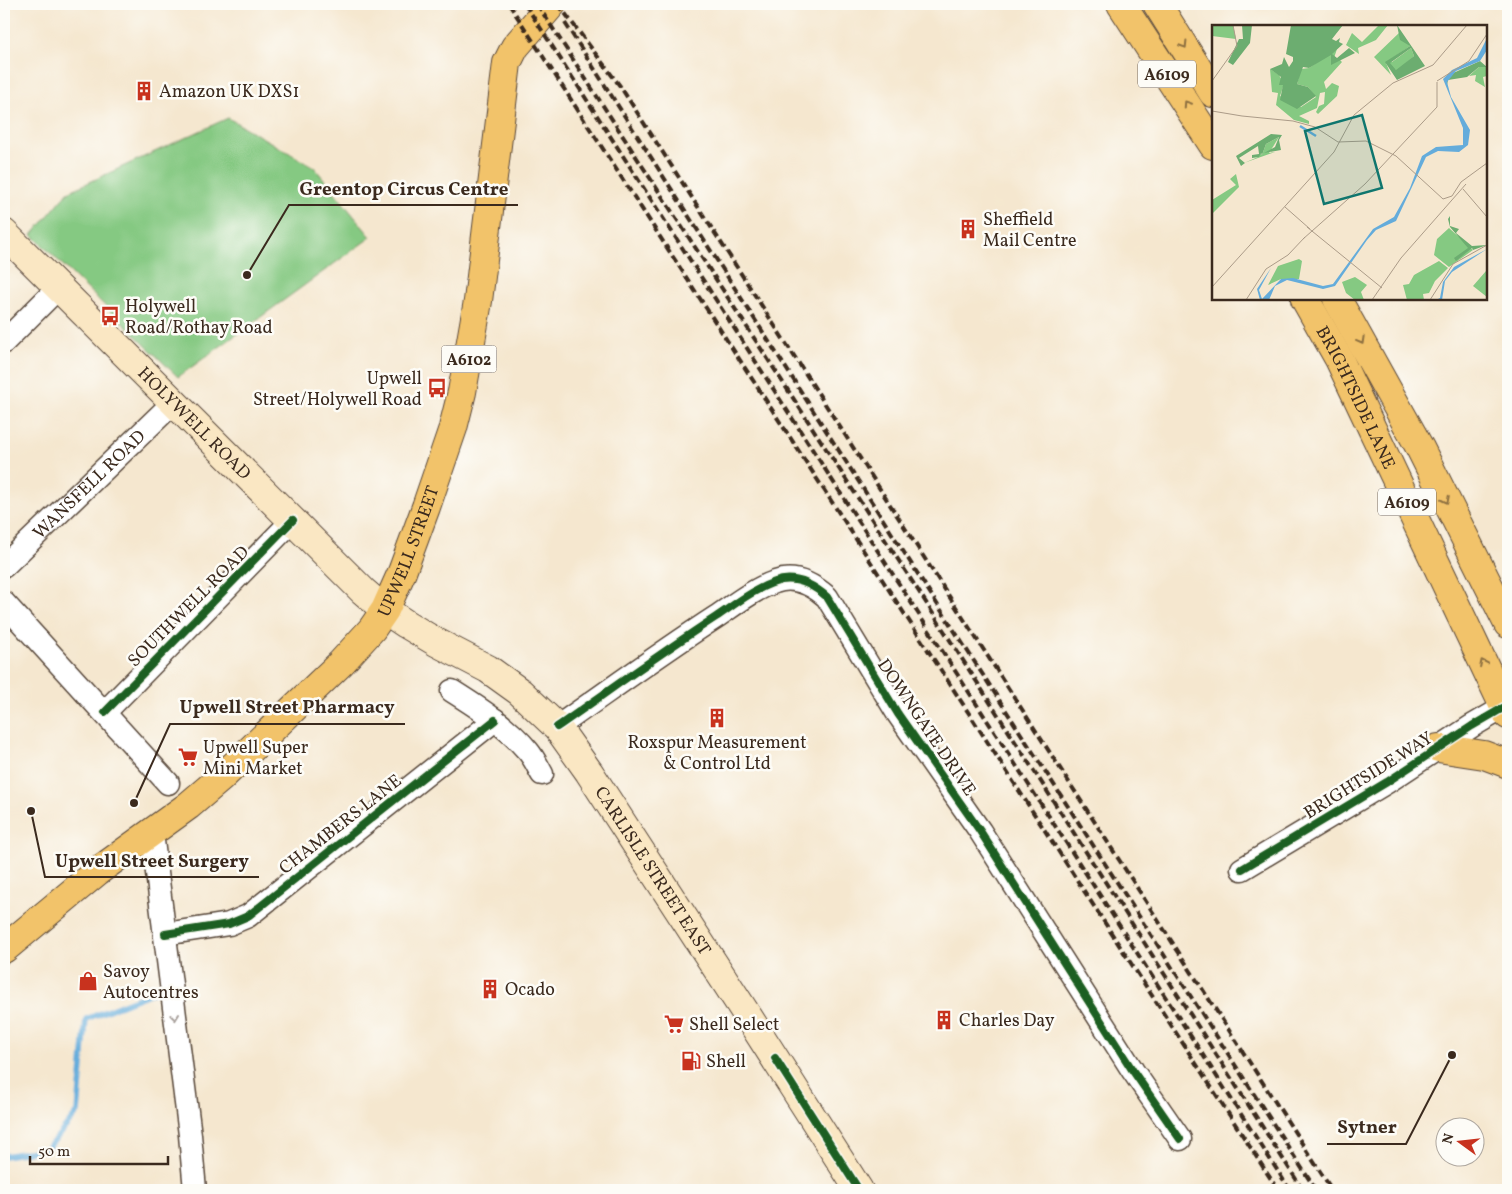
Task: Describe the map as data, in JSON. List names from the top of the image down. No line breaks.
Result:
{"streets":{"main road":["A6109","A6102","BRIGHTSIDE LANE","HOLYWELL ROAD","UPWELL STREET","CARLISLE STREET EAST"],"street":["WANSFELL ROAD","SOUTHWELL ROAD","DOWNGATE DRIVE","BRIGHTSIDE WAY","CHAMBERS LANE"]},"crossings":[["BRIGHTSIDE LANE","BRIGHTSIDE WAY"],["HOLYWELL ROAD","WANSFELL ROAD"],["HOLYWELL ROAD","UPWELL STREET"],["HOLYWELL ROAD","SOUTHWELL ROAD"],["HOLYWELL ROAD","CARLISLE STREET EAST"],["UPWELL STREET","CARLISLE STREET EAST"],["DOWNGATE DRIVE","CARLISLE STREET EAST"]],"places":{"building":["Amazon UK DXS1","Sheffield Mail Centre","Roxspur Measurement & Control Ltd","Ocado","Charles Day"],"other":["Greentop Circus Centre","Upwell Street Pharmacy","Upwell Street Surgery","Sytner"],"bus stop":["Holywell Road/Rothay Road","Upwell Street/Holywell Road"],"supermarket":["Upwell Super Mini Market","Shell Select"],"shop":["Savoy Autocentres"],"fuel station":["Shell"]},"scale_bar":"50 m","north":"left"}
